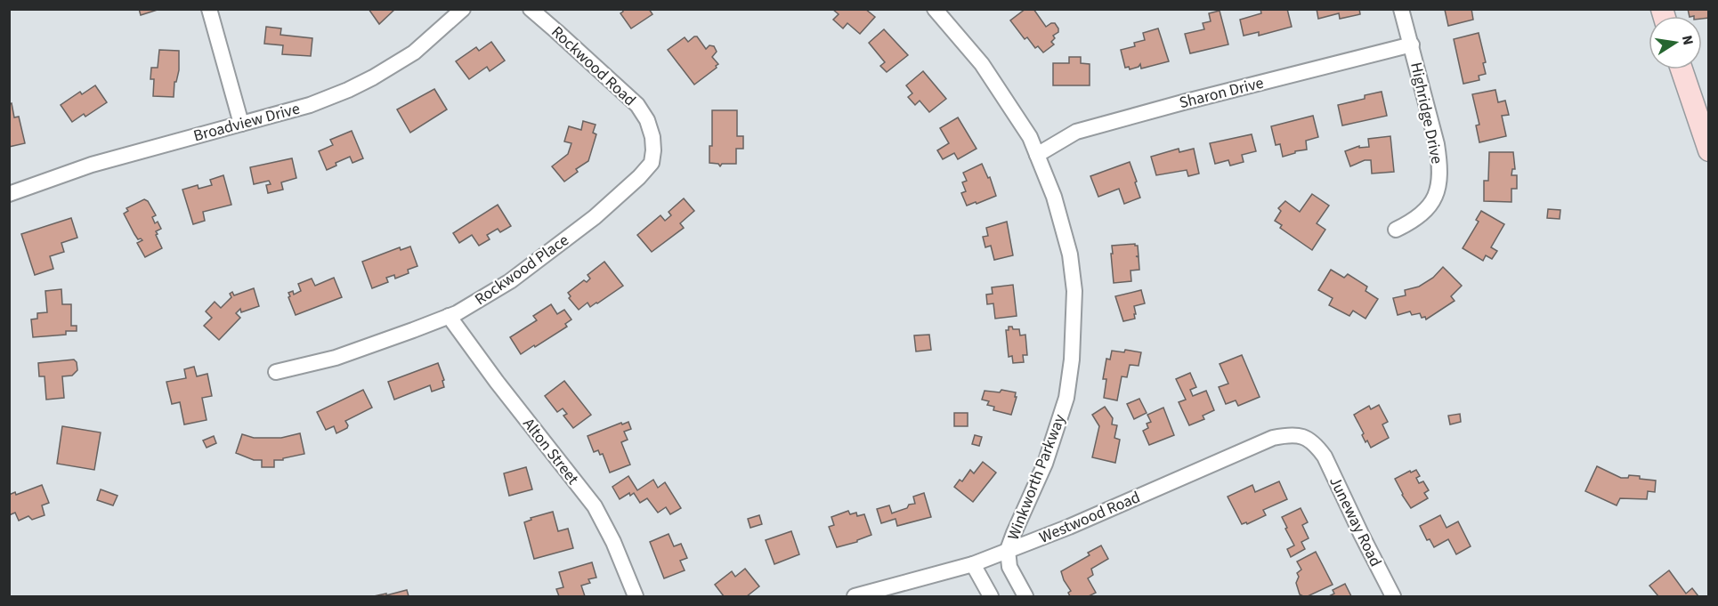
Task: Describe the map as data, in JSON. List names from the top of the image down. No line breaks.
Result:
{"streets":{"street":["Rockwood Road","Sharon Drive","Highridge Drive","Broadview Drive","Rockwood Place","Alton Street","Winkworth Parkway","Westwood Road","Juneway Road"]},"crossings":[["Rockwood Road","Rockwood Place"],["Sharon Drive","Highridge Drive"],["Sharon Drive","Winkworth Parkway"],["Rockwood Place","Alton Street"],["Winkworth Parkway","Westwood Road"],["Westwood Road","Juneway Road"]],"north":"right"}
